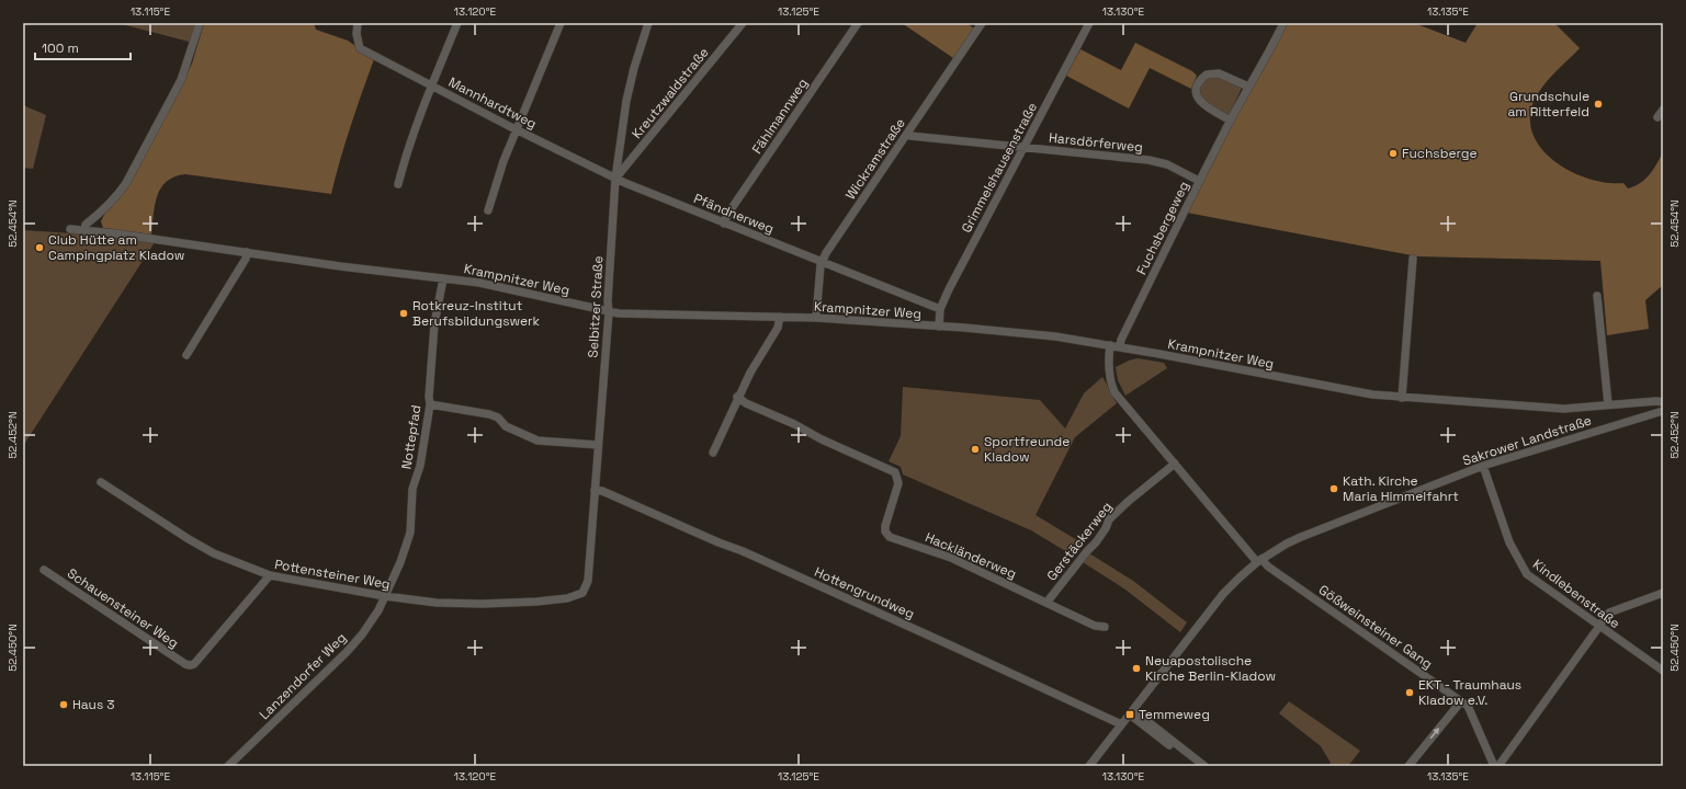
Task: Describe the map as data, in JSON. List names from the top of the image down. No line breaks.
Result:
{"streets":{"street":["Kreutzwaldstraße","Mannhardtweg","Fählmannweg","Harsdörferweg","Wickramstraße","Grimmelshausenstraße","Pfändnerweg","Fuchsbergeweg","Krampnitzer Weg","Selbitzer Straße","Nottepfad","Sakrower Landstraße","Gerstäckerweg","Hackländerweg","Pottensteiner Weg","Hottengrundweg","Kindlebenstraße","Schauensteiner Weg","Gößweinsteiner Gang","Lanzendorfer Weg"]},"crossings":[["Kreutzwaldstraße","Mannhardtweg"],["Kreutzwaldstraße","Pfändnerweg"],["Kreutzwaldstraße","Selbitzer Straße"],["Mannhardtweg","Pfändnerweg"],["Mannhardtweg","Selbitzer Straße"],["Fählmannweg","Pfändnerweg"],["Harsdörferweg","Wickramstraße"],["Harsdörferweg","Grimmelshausenstraße"],["Harsdörferweg","Fuchsbergeweg"],["Wickramstraße","Pfändnerweg"],["Wickramstraße","Krampnitzer Weg"],["Grimmelshausenstraße","Pfändnerweg"],["Grimmelshausenstraße","Krampnitzer Weg"],["Pfändnerweg","Selbitzer Straße"],["Fuchsbergeweg","Krampnitzer Weg"],["Krampnitzer Weg","Selbitzer Straße"],["Krampnitzer Weg","Nottepfad"],["Krampnitzer Weg","Gößweinsteiner Gang"],["Selbitzer Straße","Pottensteiner Weg"],["Selbitzer Straße","Hottengrundweg"],["Nottepfad","Pottensteiner Weg"],["Nottepfad","Lanzendorfer Weg"],["Sakrower Landstraße","Hottengrundweg"],["Sakrower Landstraße","Kindlebenstraße"],["Sakrower Landstraße","Gößweinsteiner Gang"],["Gerstäckerweg","Hackländerweg"],["Gerstäckerweg","Gößweinsteiner Gang"],["Pottensteiner Weg","Schauensteiner Weg"],["Pottensteiner Weg","Lanzendorfer Weg"]],"places":{"other":["Grundschule am Ritterfeld","Fuchsberge","Club Hütte am Campingplatz Kladow","Rotkreuz-Institut Berufsbildungswerk","Sportfreunde Kladow","Kath. Kirche Maria Himmelfahrt","Neuapostolische Kirche Berlin-Kladow","EKT - Traumhaus Kladow e.V.","Haus 3"],"transit":["Temmeweg"]},"scale_bar":"100 m","coordinates":["13.115°E","13.120°E","13.125°E","13.130°E","13.135°E","52.454°N","52.452°N","52.450°N"]}
